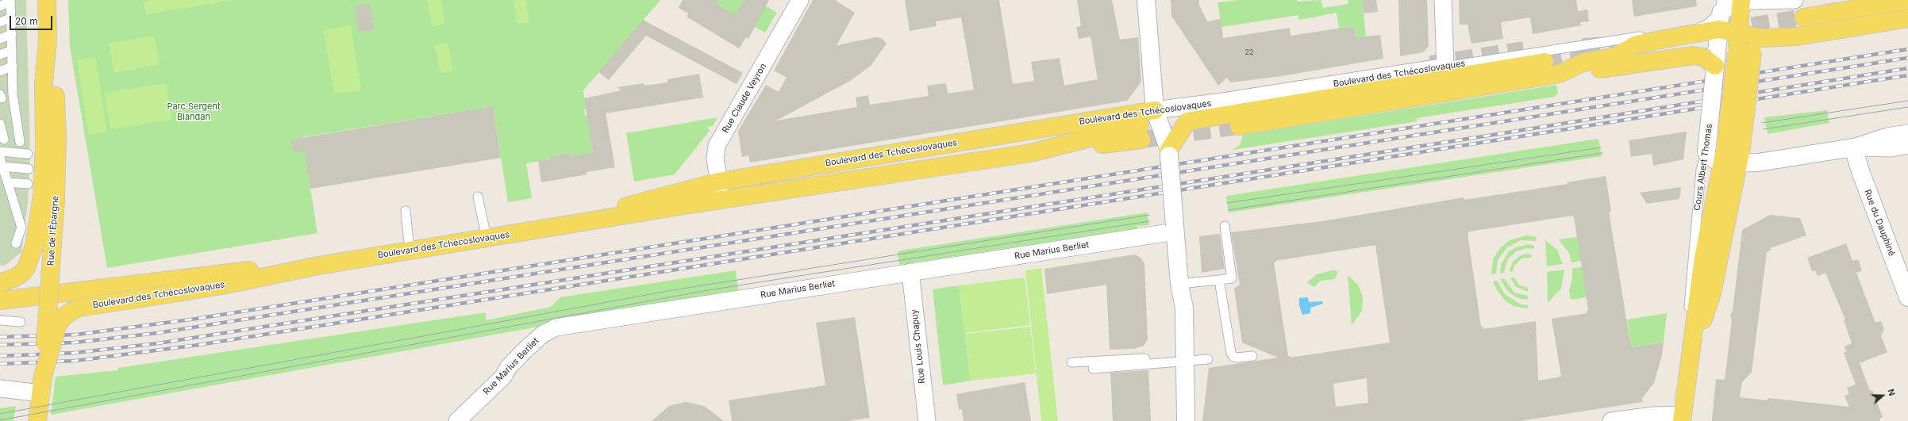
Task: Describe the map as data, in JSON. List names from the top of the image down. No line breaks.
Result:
{"streets":{"main road":["Boulevard des Tchécoslovaques","Cours Albert Thomas","Rue de l'Épargne"],"street":["Rue Claude Veyron","Rue du Dauphiné","Rue Marius Berliet","Rue Louis Chapuy"]},"crossings":[["Boulevard des Tchécoslovaques","Rue Claude Veyron"],["Boulevard des Tchécoslovaques","Rue de l'Épargne"],["Rue Marius Berliet","Rue Louis Chapuy"]],"parks":["Parc Sergent Blandan"],"house_numbers":["22"],"scale_bar":"20 m","north":"right"}
